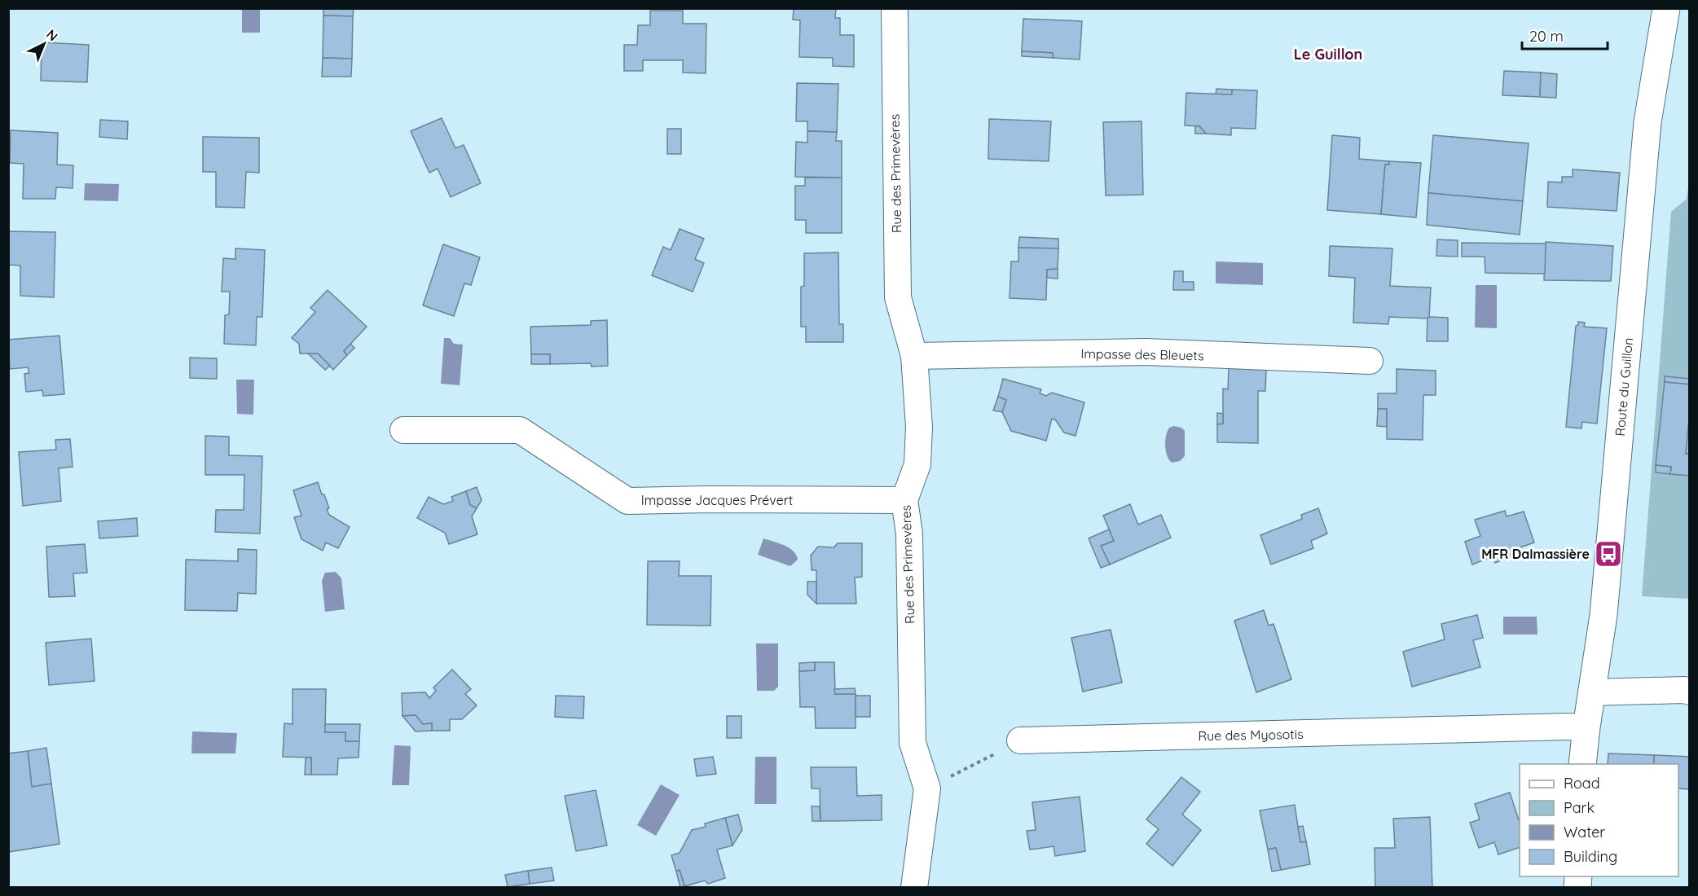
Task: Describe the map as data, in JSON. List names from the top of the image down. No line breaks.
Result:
{"streets":{"street":["Rue des Primevères","Impasse des Bleuets","Route du Guillon","Impasse Jacques Prévert","Rue des Myosotis"]},"crossings":[["Rue des Primevères","Impasse des Bleuets"],["Rue des Primevères","Impasse Jacques Prévert"],["Route du Guillon","Rue des Myosotis"]],"districts":["Le Guillon"],"places":{"bus stop":["MFR Dalmassière"]},"legend":["Road","Park","Water","Building"],"scale_bar":"20 m","north":"top right"}
